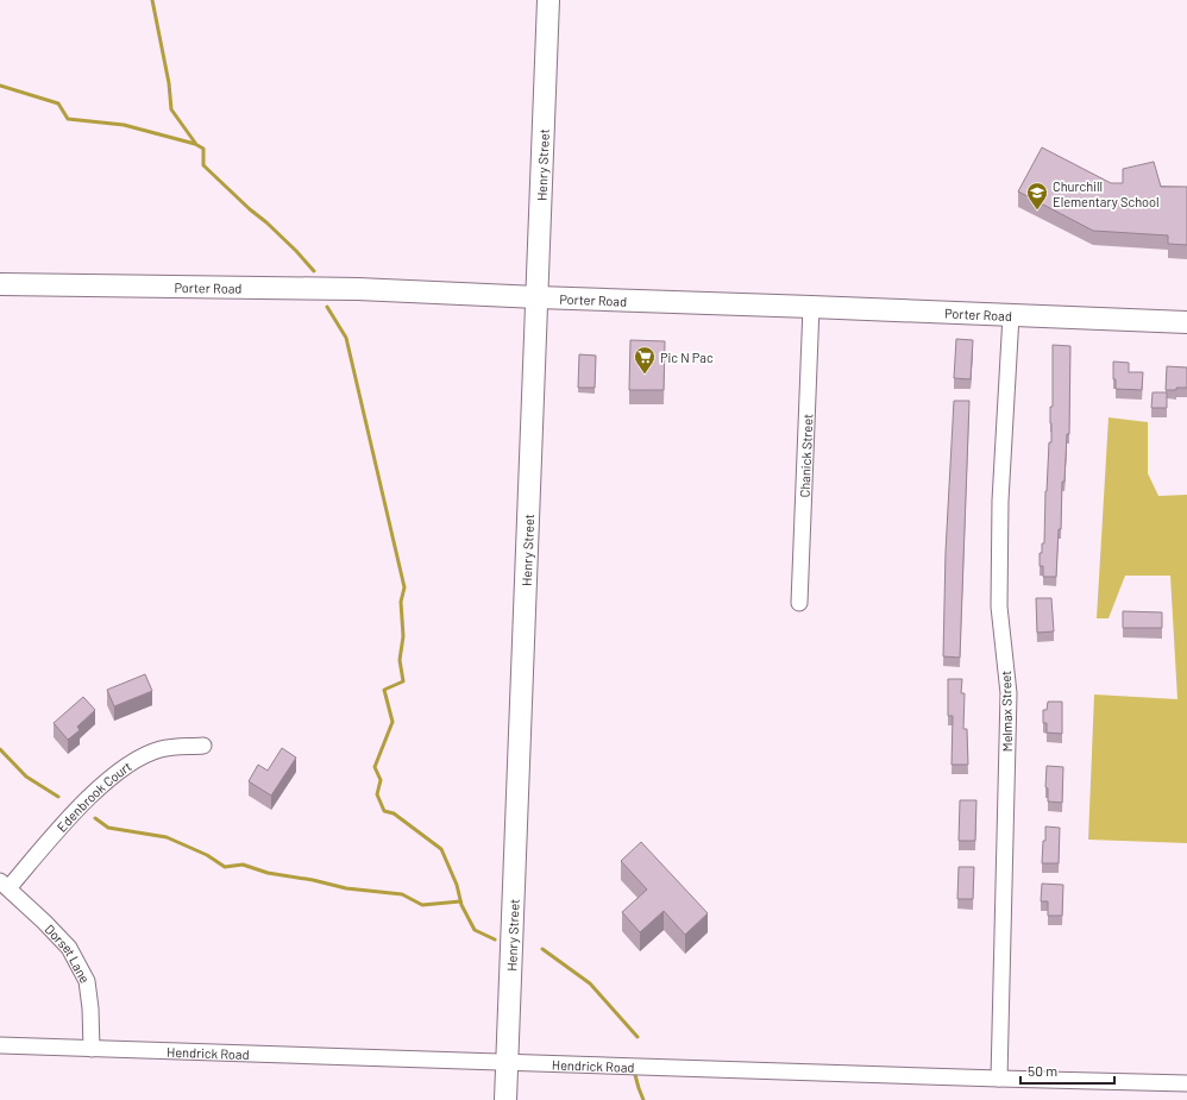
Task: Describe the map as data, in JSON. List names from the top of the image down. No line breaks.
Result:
{"streets":{"street":["Henry Street","Porter Road","Chanick Street","Melmax Street","Edenbrook Court","Dorset Lane","Hendrick Road"]},"crossings":[["Henry Street","Porter Road"],["Henry Street","Hendrick Road"],["Porter Road","Chanick Street"],["Porter Road","Melmax Street"],["Melmax Street","Hendrick Road"],["Edenbrook Court","Dorset Lane"],["Dorset Lane","Hendrick Road"]],"places":{"school or university":["Churchill Elementary School"],"supermarket":["Pic N Pac"]},"scale_bar":"50 m"}
